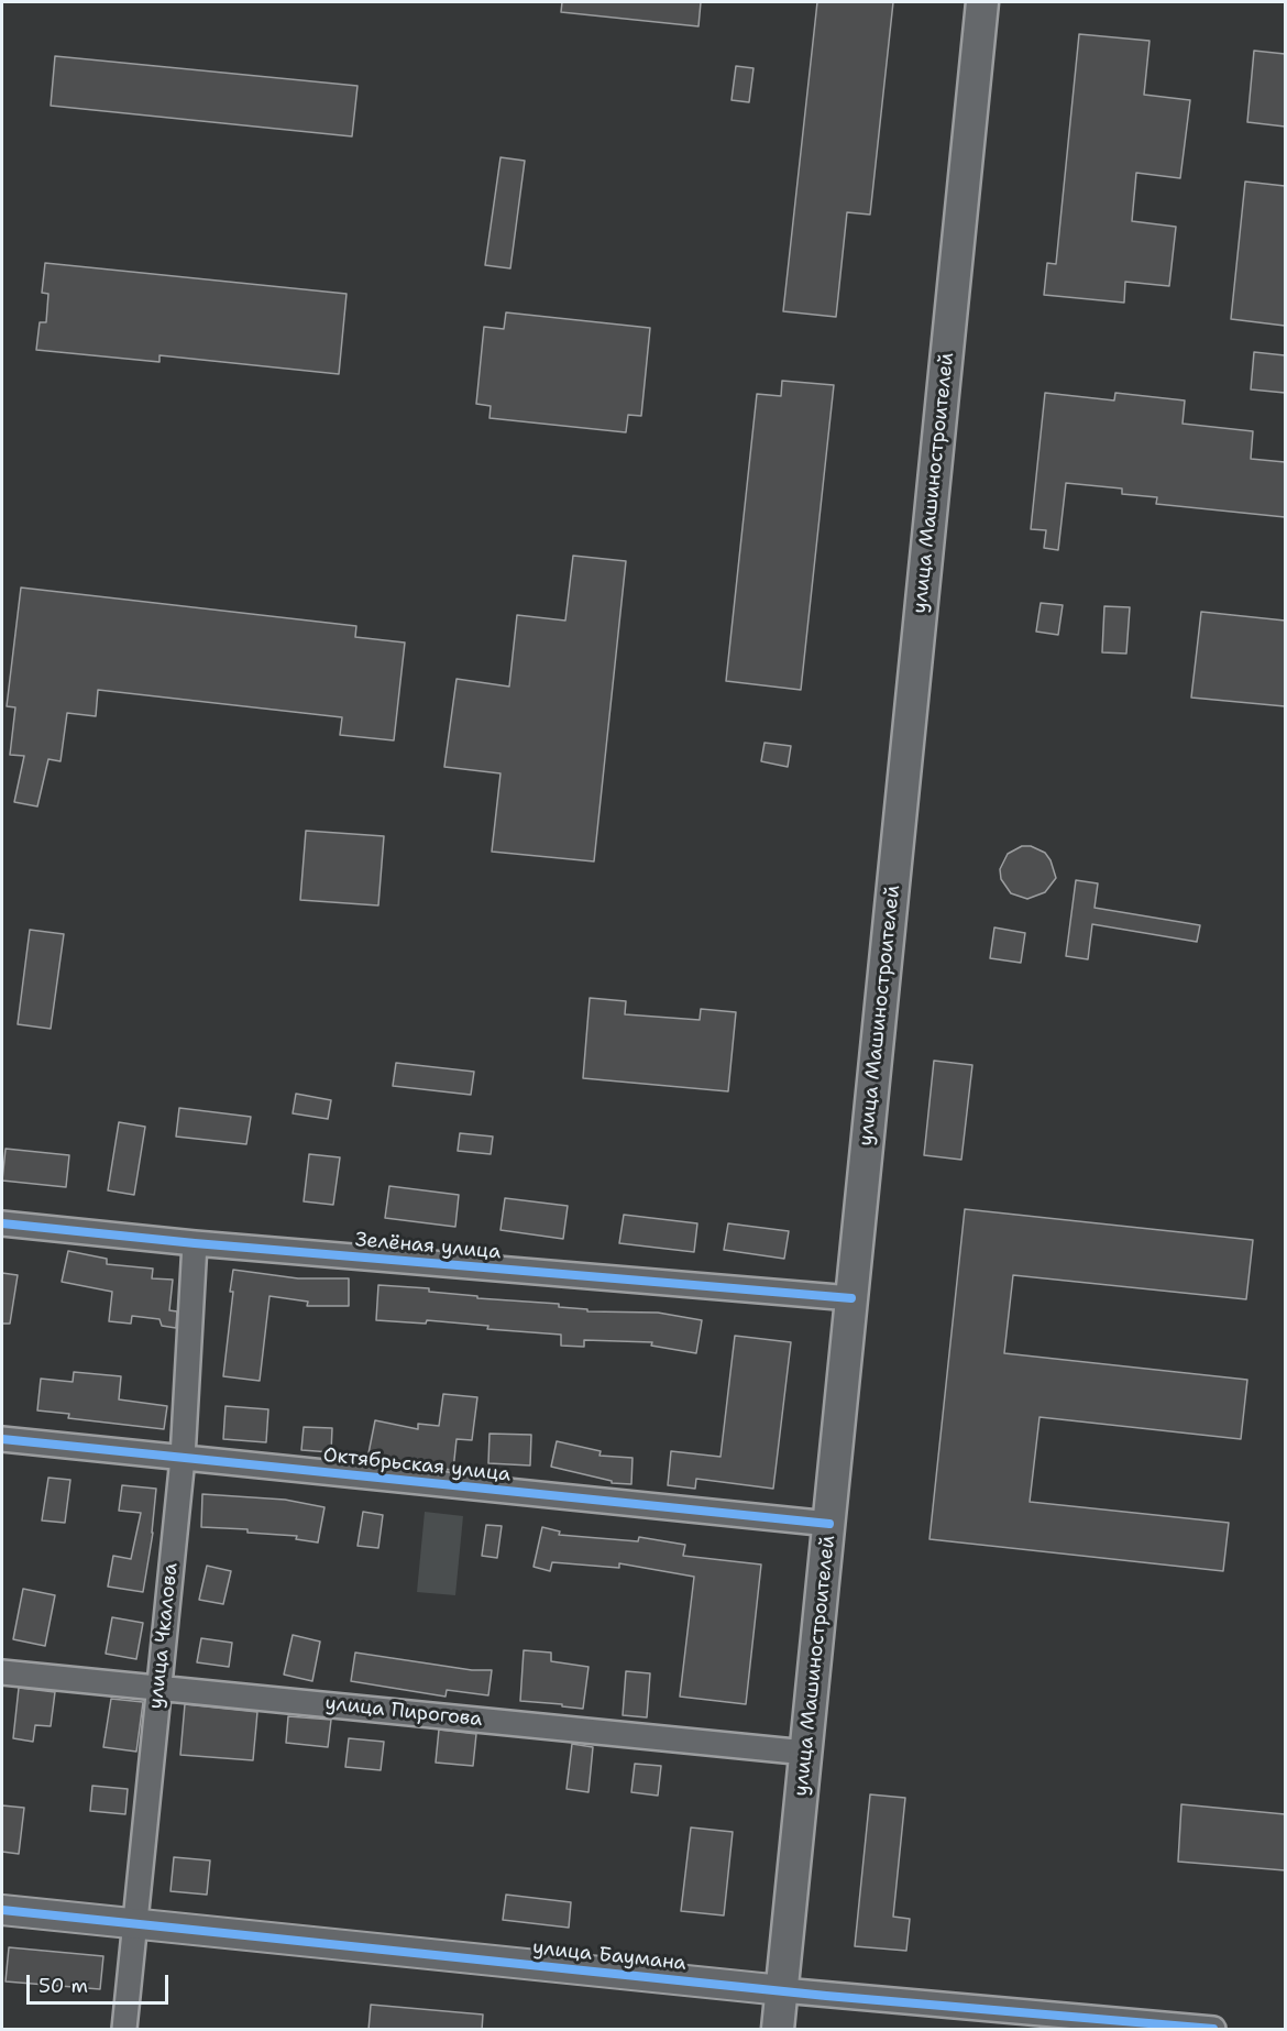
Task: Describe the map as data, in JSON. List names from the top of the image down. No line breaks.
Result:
{"streets":{"main road":["улица Машиностроителей"],"street":["Зелёная улица","Октябрьская улица","улица Чкалова","улица Пирогова","улица Баумана"]},"crossings":[["улица Машиностроителей","Зелёная улица"],["улица Машиностроителей","Октябрьская улица"],["улица Машиностроителей","улица Пирогова"],["улица Машиностроителей","улица Баумана"],["Зелёная улица","улица Чкалова"],["Октябрьская улица","улица Чкалова"],["улица Чкалова","улица Пирогова"],["улица Чкалова","улица Баумана"]],"scale_bar":"50 m"}
